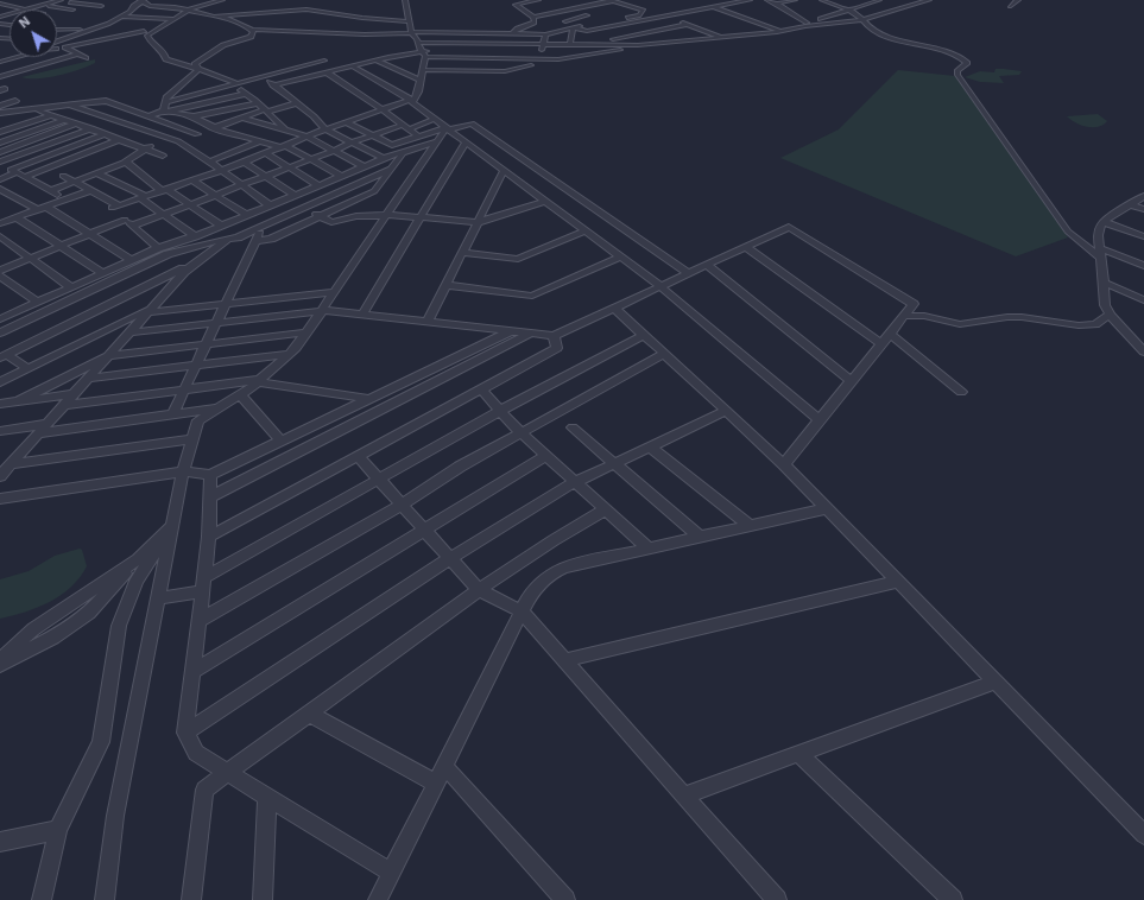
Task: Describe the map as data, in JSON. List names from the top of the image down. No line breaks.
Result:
{"north":"top left"}
